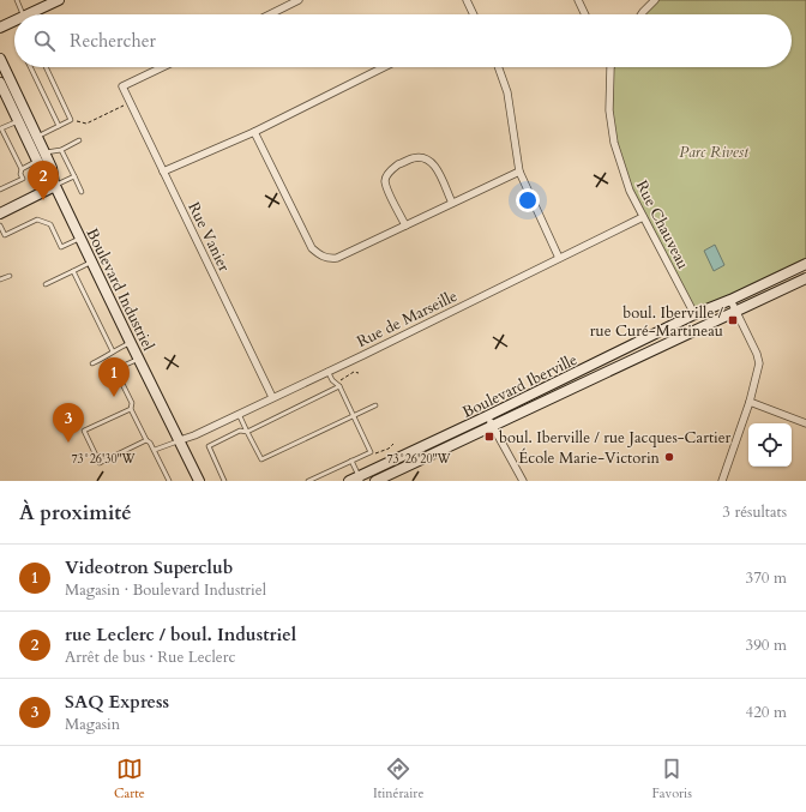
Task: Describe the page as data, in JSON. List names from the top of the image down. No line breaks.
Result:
{"streets":{"street":["Rue Chauveau","Rue Vanier","Boulevard Industriel","Rue de Marseille","Boulevard Iberville"]},"crossings":[["Rue Chauveau","Rue de Marseille"],["Rue Chauveau","Boulevard Iberville"],["Rue Vanier","Rue de Marseille"],["Boulevard Industriel","Rue de Marseille"]],"parks":["Parc Rivest"],"places":{"transit":["boul. Iberville / rue Curé-Martineau","boul. Iberville / rue Jacques-Cartier"],"other":["École Marie-Victorin"]},"page":{"search":"Rechercher","pins":["2","1","3"],"heading":["À proximité","3 résultats"],"list":[{"mark":"1","name":"Videotron Superclub","note":"Magasin · Boulevard Industriel","value":"370 m"},{"mark":"2","name":"rue Leclerc / boul. Industriel","note":"Arrêt de bus · Rue Leclerc","value":"390 m"},{"mark":"3","name":"SAQ Express","note":"Magasin","value":"420 m"}],"nav":["Carte","Itinéraire","Favoris"]},"coordinates":["73°26'30\"W","73°26'20\"W"]}
